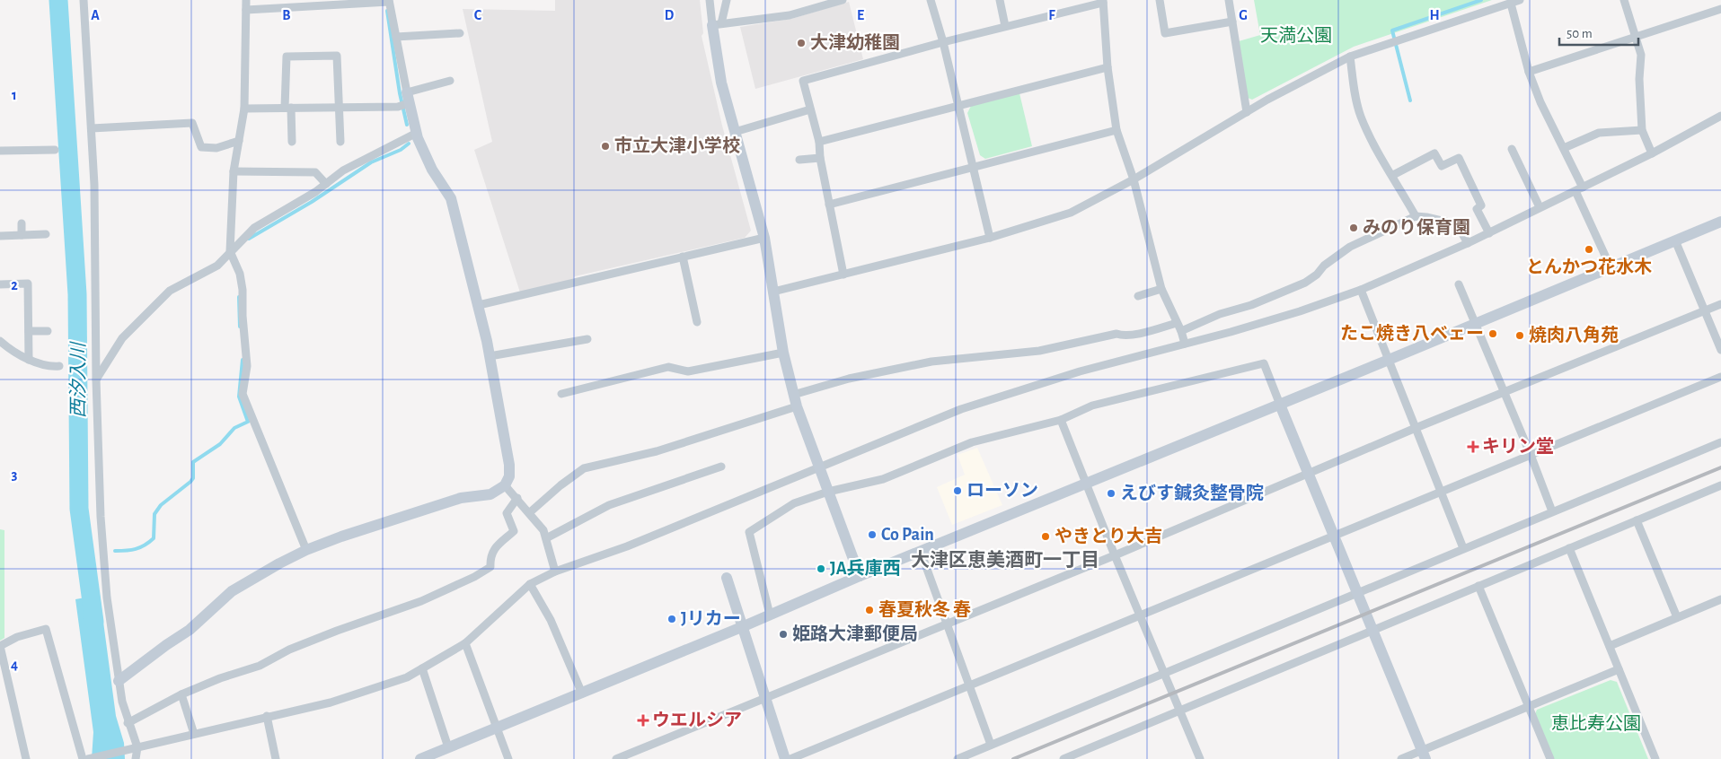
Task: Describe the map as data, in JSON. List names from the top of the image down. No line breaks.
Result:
{"districts":["大津区恵美酒町一丁目"],"water":["西汐入川"],"parks":["天満公園","恵比寿公園"],"places":{"other":["大津幼稚園","市立大津小学校","みのり保育園","とんかつ花水木","たこ焼き八ベェー","焼肉八角苑","ローソン","えびす鍼灸整骨院","Co Pain","やきとり大吉","JA兵庫西","春夏秋冬 春","Jリカー","姫路大津郵便局"],"health":["キリン堂","ウエルシア"]},"scale_bar":"50 m","grid":{"columns":["A","B","C","D","E","F","G","H"],"rows":["1","2","3","4"]}}
